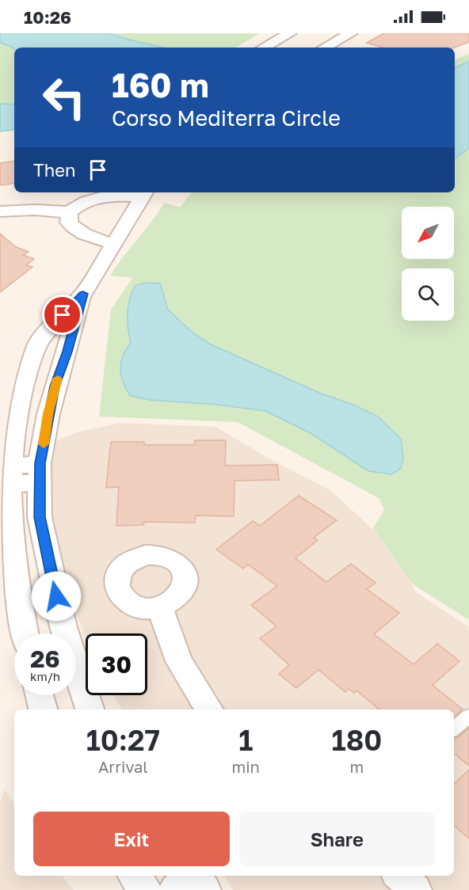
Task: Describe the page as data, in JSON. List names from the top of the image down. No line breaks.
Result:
{"north":"bottom left","page":{"status":"10:26","turn":["160 m","Corso Mediterra Circle"],"then":"Then","speed":"26 km/h","limit":"30","eta":["10:27","Arrival","1","min","180","m"],"buttons":["Exit","Share"]}}
